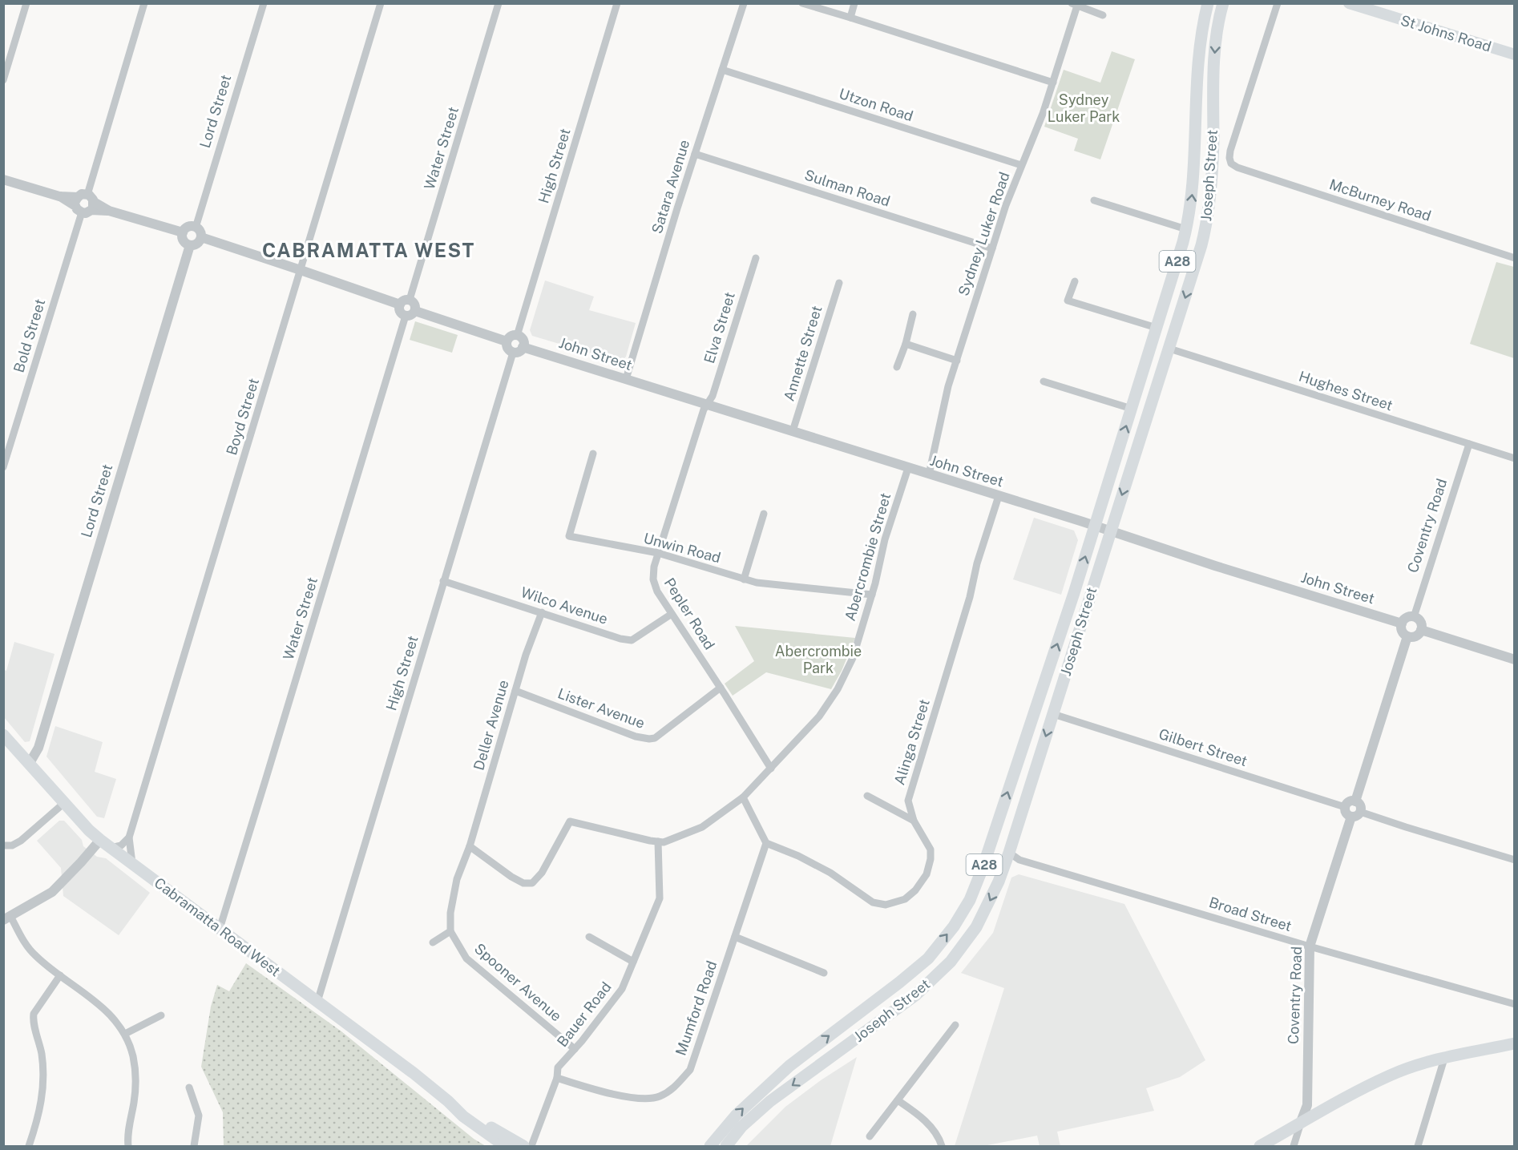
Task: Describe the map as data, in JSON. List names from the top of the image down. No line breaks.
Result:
{"streets":{"main road":["St Johns Road","Joseph Street","A28","Cabramatta Road West"],"street":["Utzon Road","Lord Street","Water Street","High Street","Satara Avenue","Sulman Road","McBurney Road","Sydney Luker Road","Elva Street","Bold Street","Annette Street","John Street","Hughes Street","Boyd Street","Coventry Road","Unwin Road","Abercrombie Street","Wilco Avenue","Pepler Road","Lister Avenue","Deller Avenue","Alinga Street","Gilbert Street","Broad Street","Spooner Avenue","Mumford Road","Bauer Road"]},"crossings":[["Utzon Road","Satara Avenue"],["Utzon Road","Sydney Luker Road"],["Lord Street","Cabramatta Road West"],["Water Street","Cabramatta Road West"],["High Street","John Street"],["High Street","Wilco Avenue"],["High Street","Cabramatta Road West"],["Joseph Street","McBurney Road"],["Joseph Street","John Street"],["Joseph Street","Hughes Street"],["Joseph Street","Gilbert Street"],["Joseph Street","Broad Street"],["Satara Avenue","Sulman Road"],["Satara Avenue","John Street"],["Sulman Road","Sydney Luker Road"],["Sydney Luker Road","John Street"],["Elva Street","John Street"],["Elva Street","Pepler Road"],["Annette Street","John Street"],["John Street","Coventry Road"],["John Street","Abercrombie Street"],["John Street","Pepler Road"],["John Street","Alinga Street"],["Hughes Street","Coventry Road"],["Boyd Street","Cabramatta Road West"],["Coventry Road","Gilbert Street"],["Coventry Road","Broad Street"],["Unwin Road","Abercrombie Street"],["Unwin Road","Pepler Road"],["Abercrombie Street","Pepler Road"],["Abercrombie Street","Deller Avenue"],["Abercrombie Street","Bauer Road"],["Wilco Avenue","Pepler Road"],["Wilco Avenue","Deller Avenue"],["Pepler Road","Lister Avenue"],["Lister Avenue","Deller Avenue"],["Alinga Street","Mumford Road"],["Spooner Avenue","Bauer Road"],["Mumford Road","Bauer Road"]],"districts":["CABRAMATTA WEST"],"parks":["Sydney Luker Park","Abercrombie Park"]}
